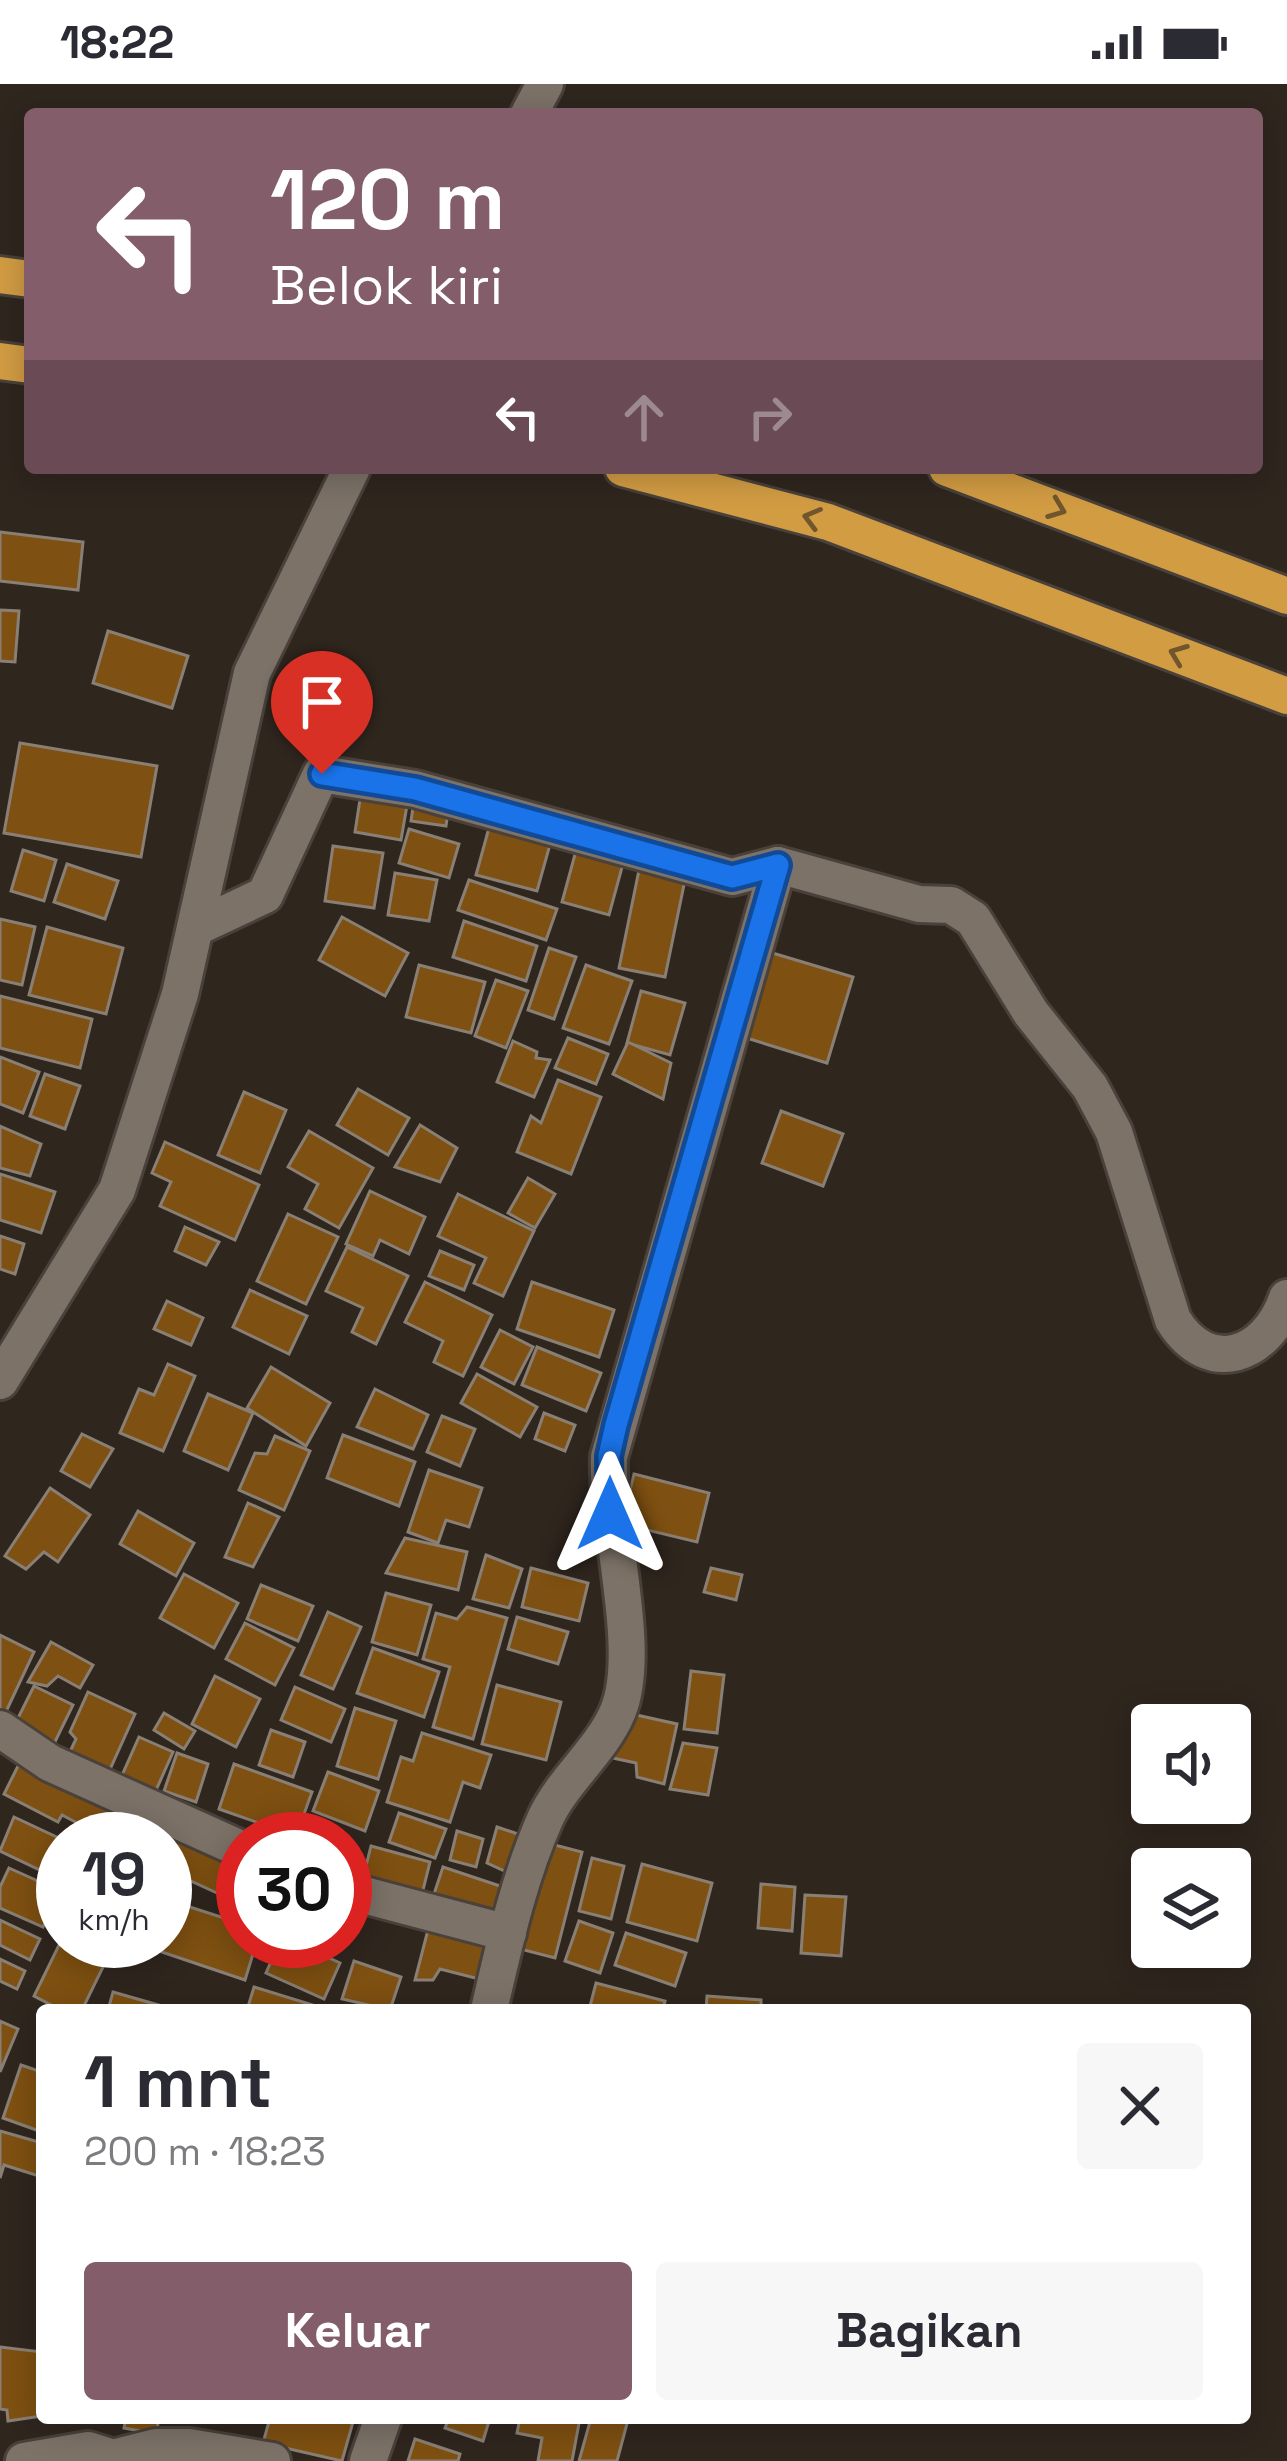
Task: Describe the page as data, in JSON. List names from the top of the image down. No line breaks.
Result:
{"page":{"status":"18:22","turn":["120 m","Belok kiri"],"speed":"19 km/h","limit":"30","heading":["1 mnt","200 m · 18:23"],"buttons":["Keluar","Bagikan"]}}
